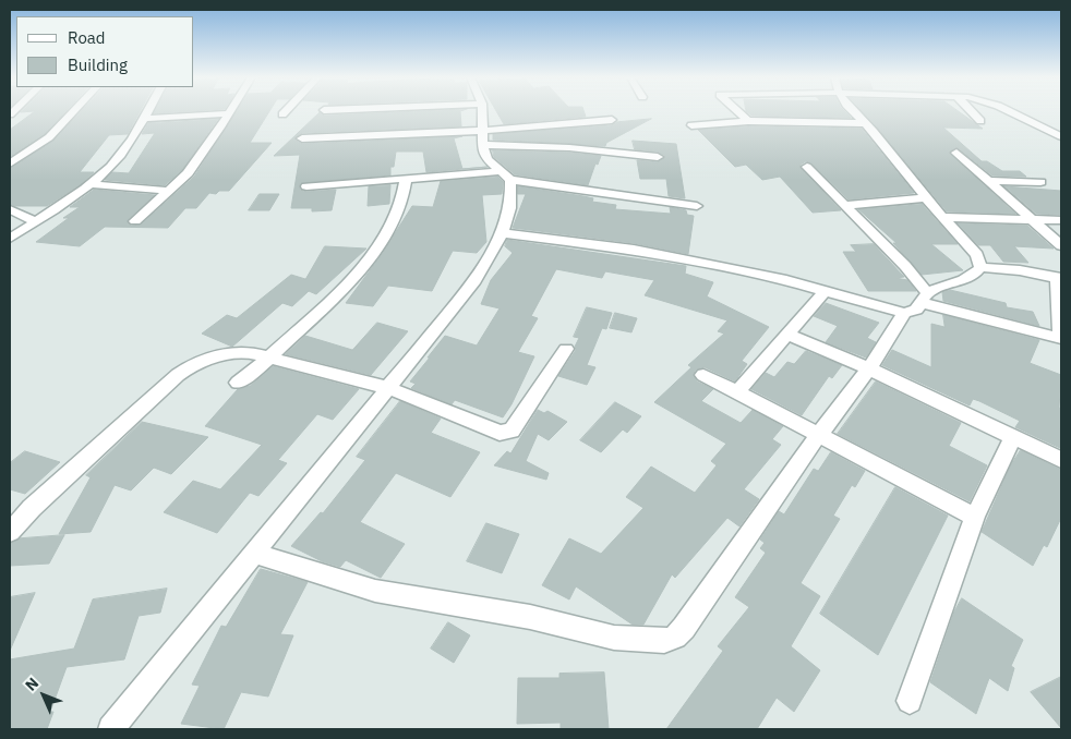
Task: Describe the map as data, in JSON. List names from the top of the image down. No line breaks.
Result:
{"legend":["Road","Building"],"north":"top left"}
